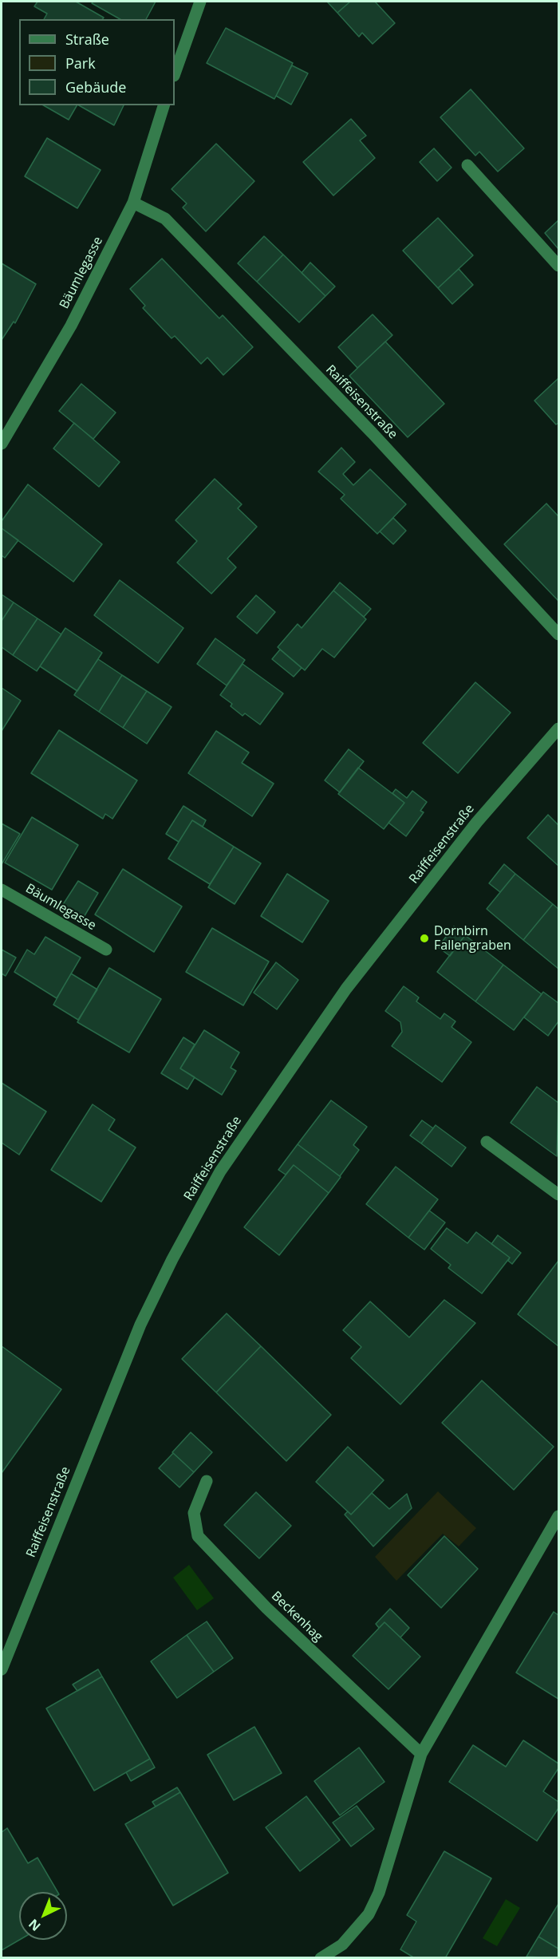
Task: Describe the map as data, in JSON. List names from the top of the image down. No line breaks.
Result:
{"streets":{"street":["Bäumlegasse","Raiffeisenstraße","Beckenhag"]},"crossings":[["Bäumlegasse","Raiffeisenstraße"]],"places":["Dornbirn Fallengraben"],"legend":["Straße","Park","Gebäude"],"north":"bottom left"}
